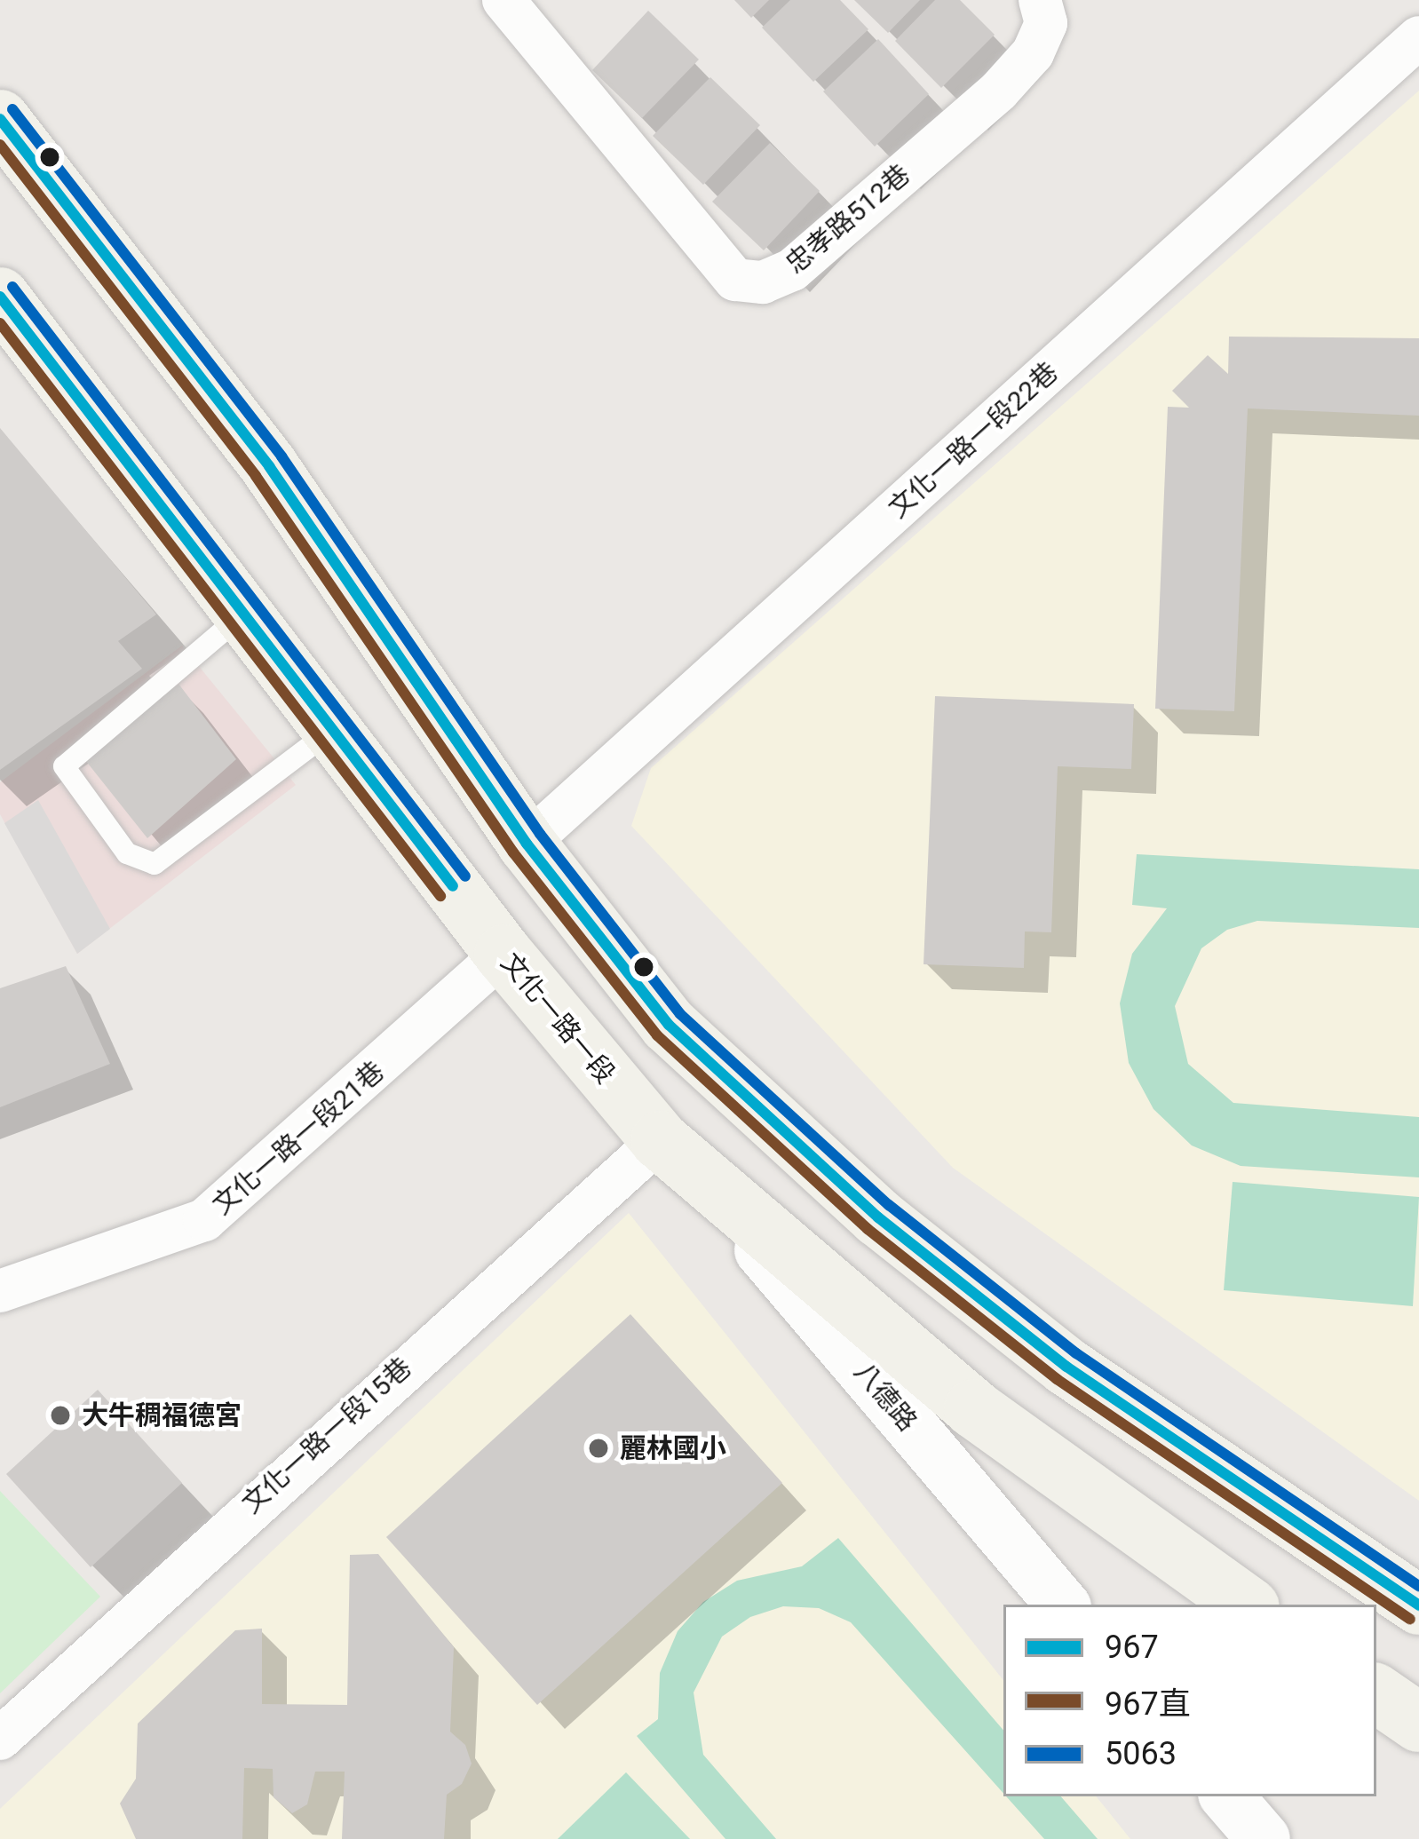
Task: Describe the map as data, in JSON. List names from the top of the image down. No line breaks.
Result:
{"streets":{"main road":["文化一路一段"],"street":["忠孝路512巷","文化一路一段22巷","文化一路一段21巷","八德路","文化一路一段15巷"]},"crossings":[["文化一路一段","文化一路一段21巷"],["文化一路一段","八德路"],["文化一路一段","文化一路一段15巷"]],"places":["大牛稠福德宮","麗林國小"],"lines":["transit line 5063","transit line 967","transit line 967直"],"legend":["967","967直","5063"]}
